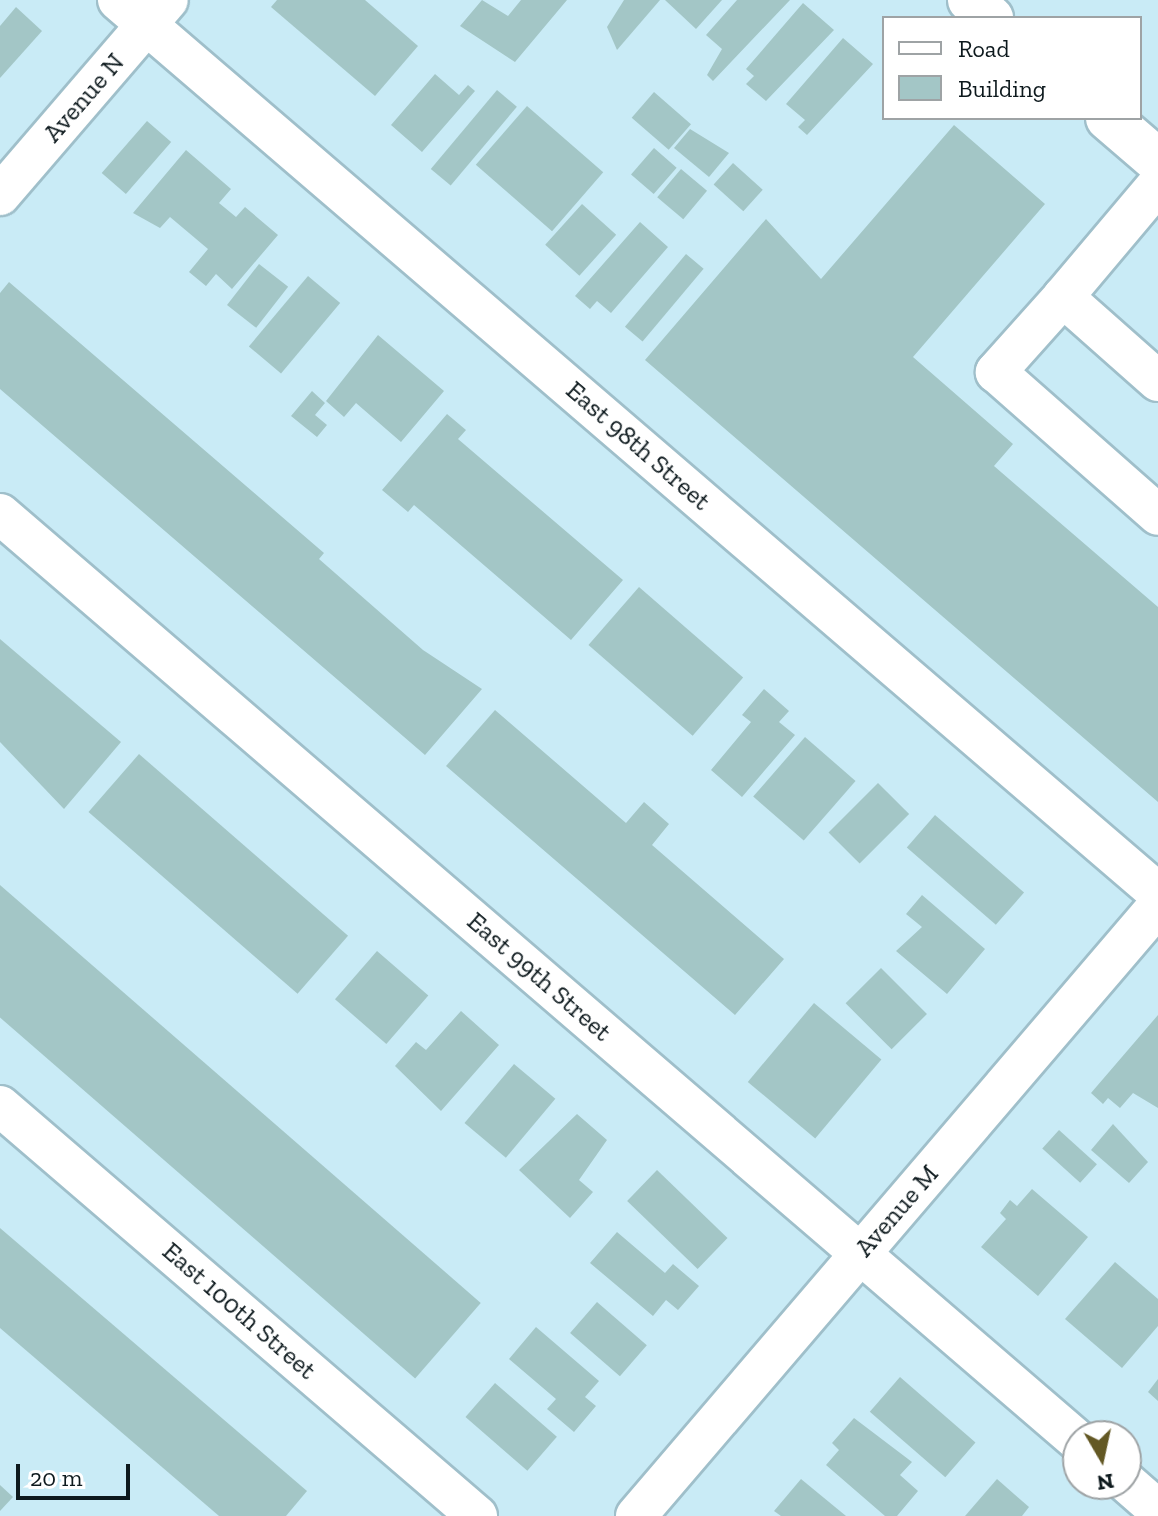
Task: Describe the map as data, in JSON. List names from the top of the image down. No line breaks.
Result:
{"streets":{"street":["Avenue N","East 98th Street","East 99th Street","Avenue M","East 100th Street"]},"crossings":[["Avenue N","East 98th Street"],["East 99th Street","Avenue M"]],"legend":["Road","Building"],"scale_bar":"20 m","north":"bottom"}
